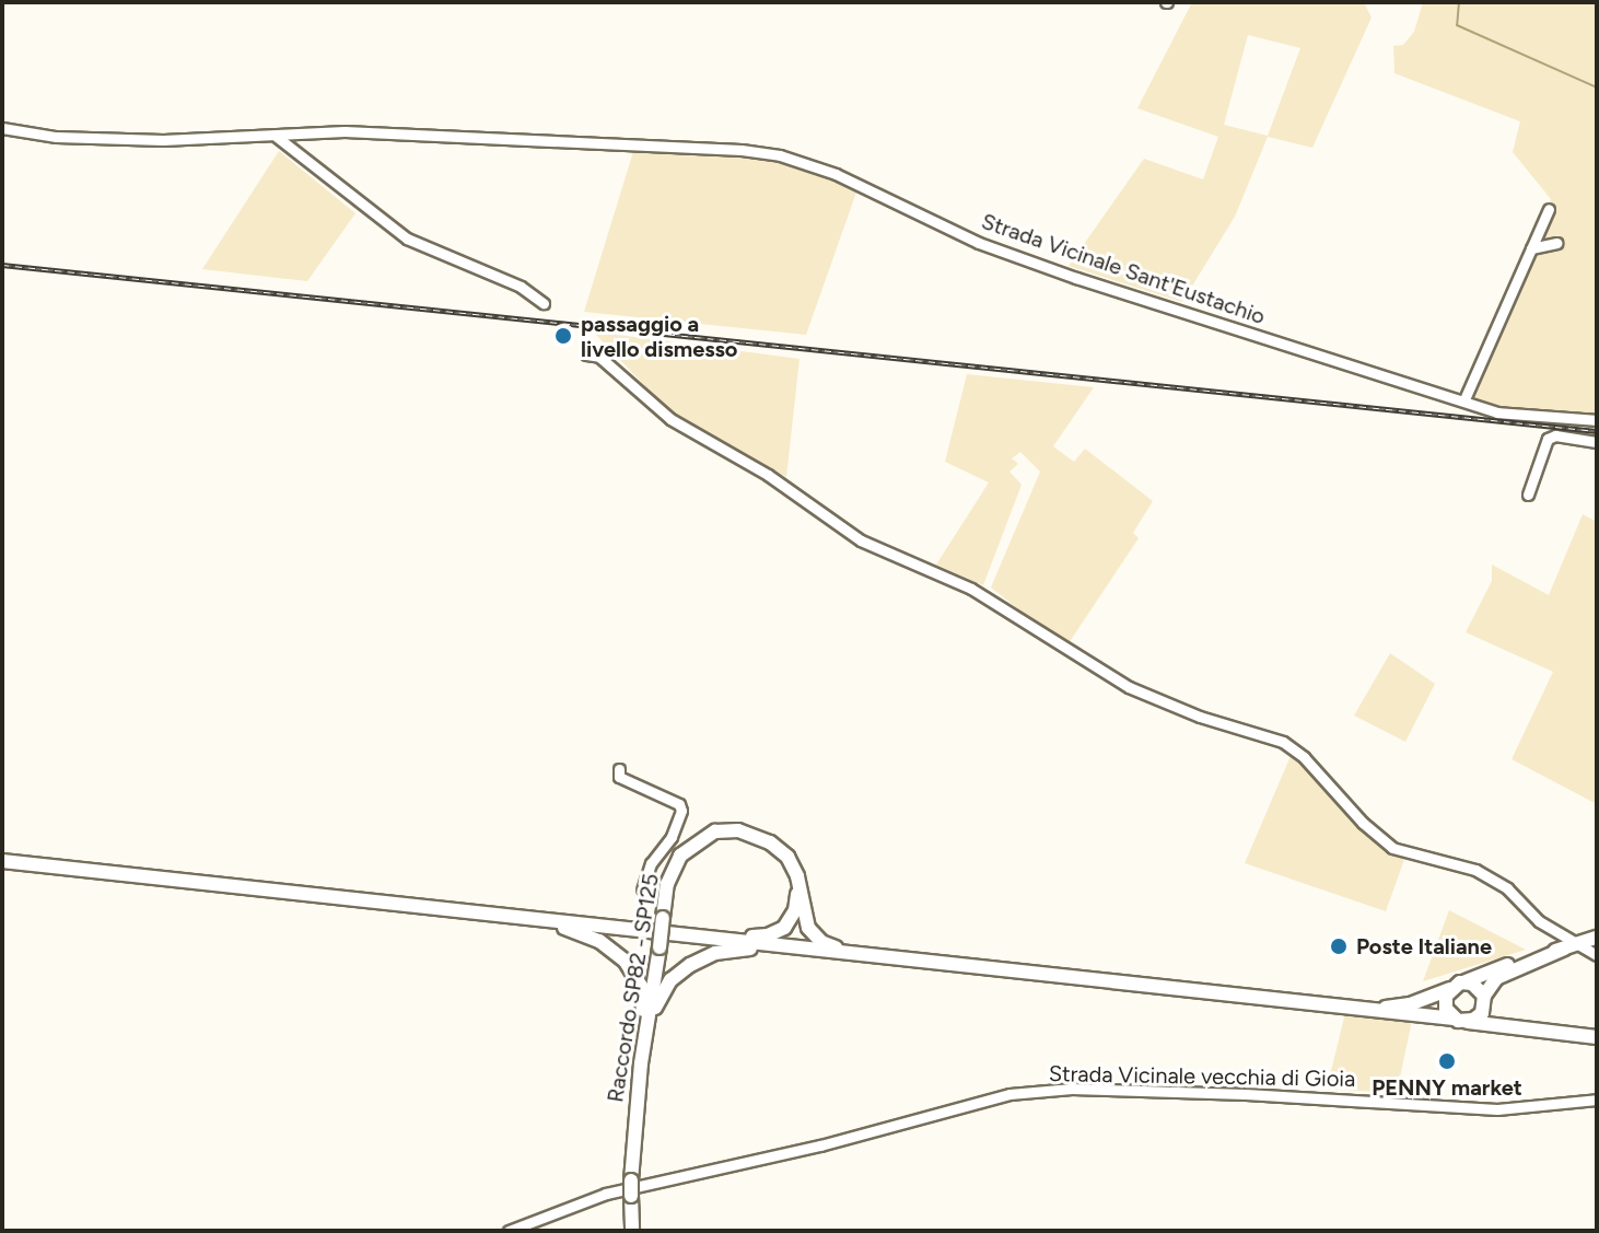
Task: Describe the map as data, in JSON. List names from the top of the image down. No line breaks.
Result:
{"streets":{"main road":["Raccordo SP82 - SP125"],"street":["Strada Vicinale Sant'Eustachio","Strada Vicinale vecchia di Gioia"]},"places":["passaggio a livello dismesso","Poste Italiane","PENNY market"]}
